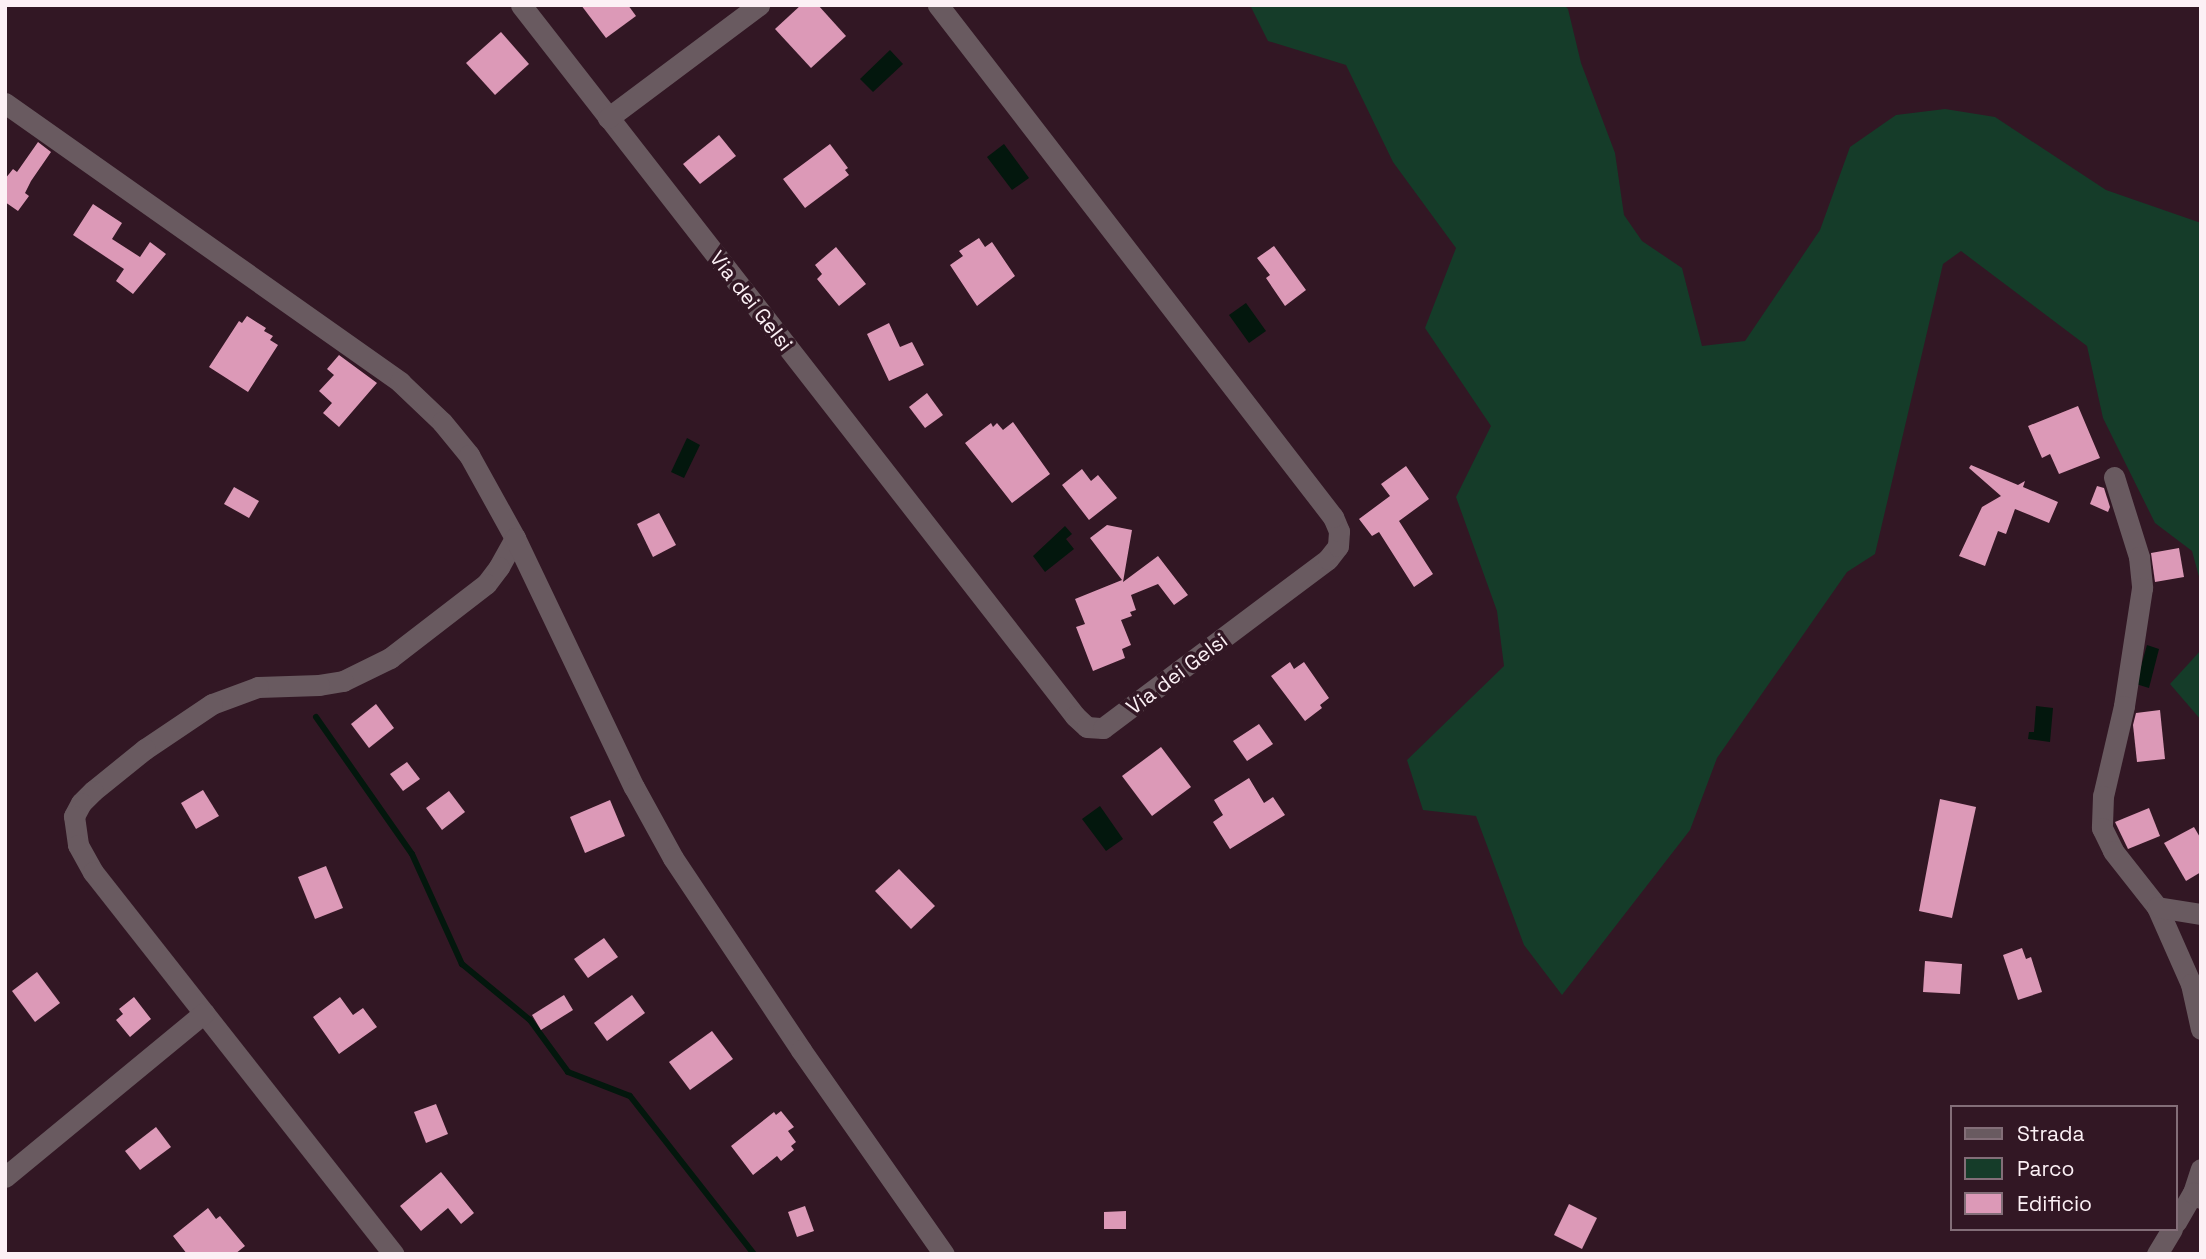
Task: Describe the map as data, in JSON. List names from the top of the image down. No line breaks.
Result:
{"streets":{"street":["Via dei Gelsi"]},"legend":["Strada","Parco","Edificio"]}
